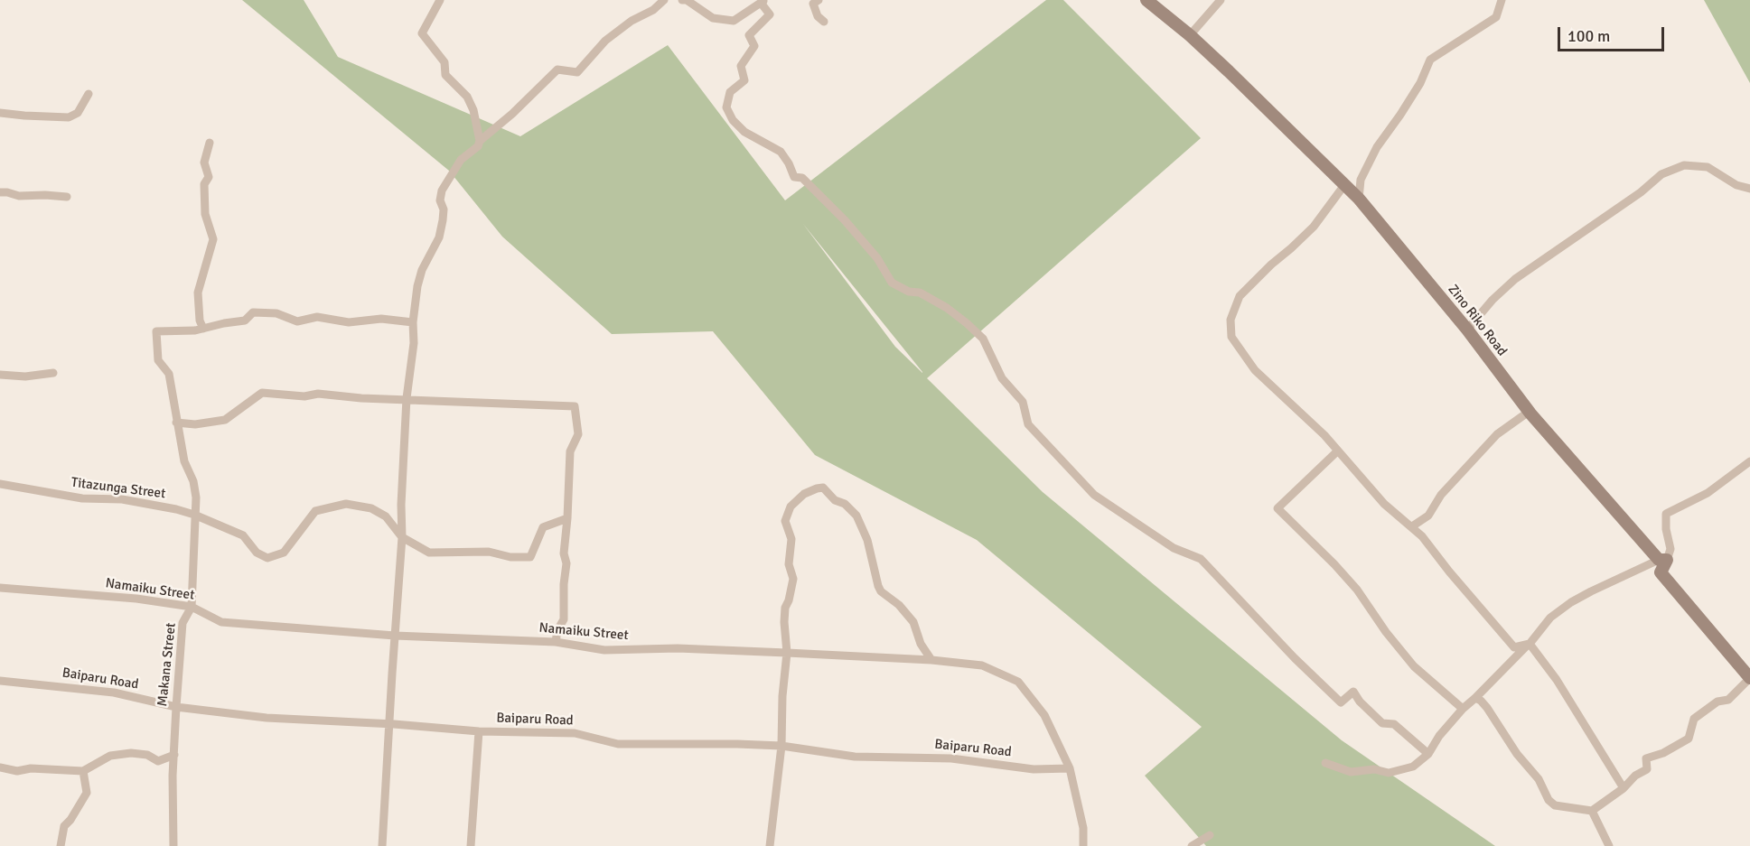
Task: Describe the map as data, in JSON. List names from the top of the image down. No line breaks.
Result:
{"streets":{"street":["Zino Riko Road","Titazunga Street","Namaiku Street","Makana Street","Baiparu Road"]},"crossings":[["Titazunga Street","Makana Street"],["Namaiku Street","Makana Street"],["Namaiku Street","Baiparu Road"],["Makana Street","Baiparu Road"]],"scale_bar":"100 m"}
